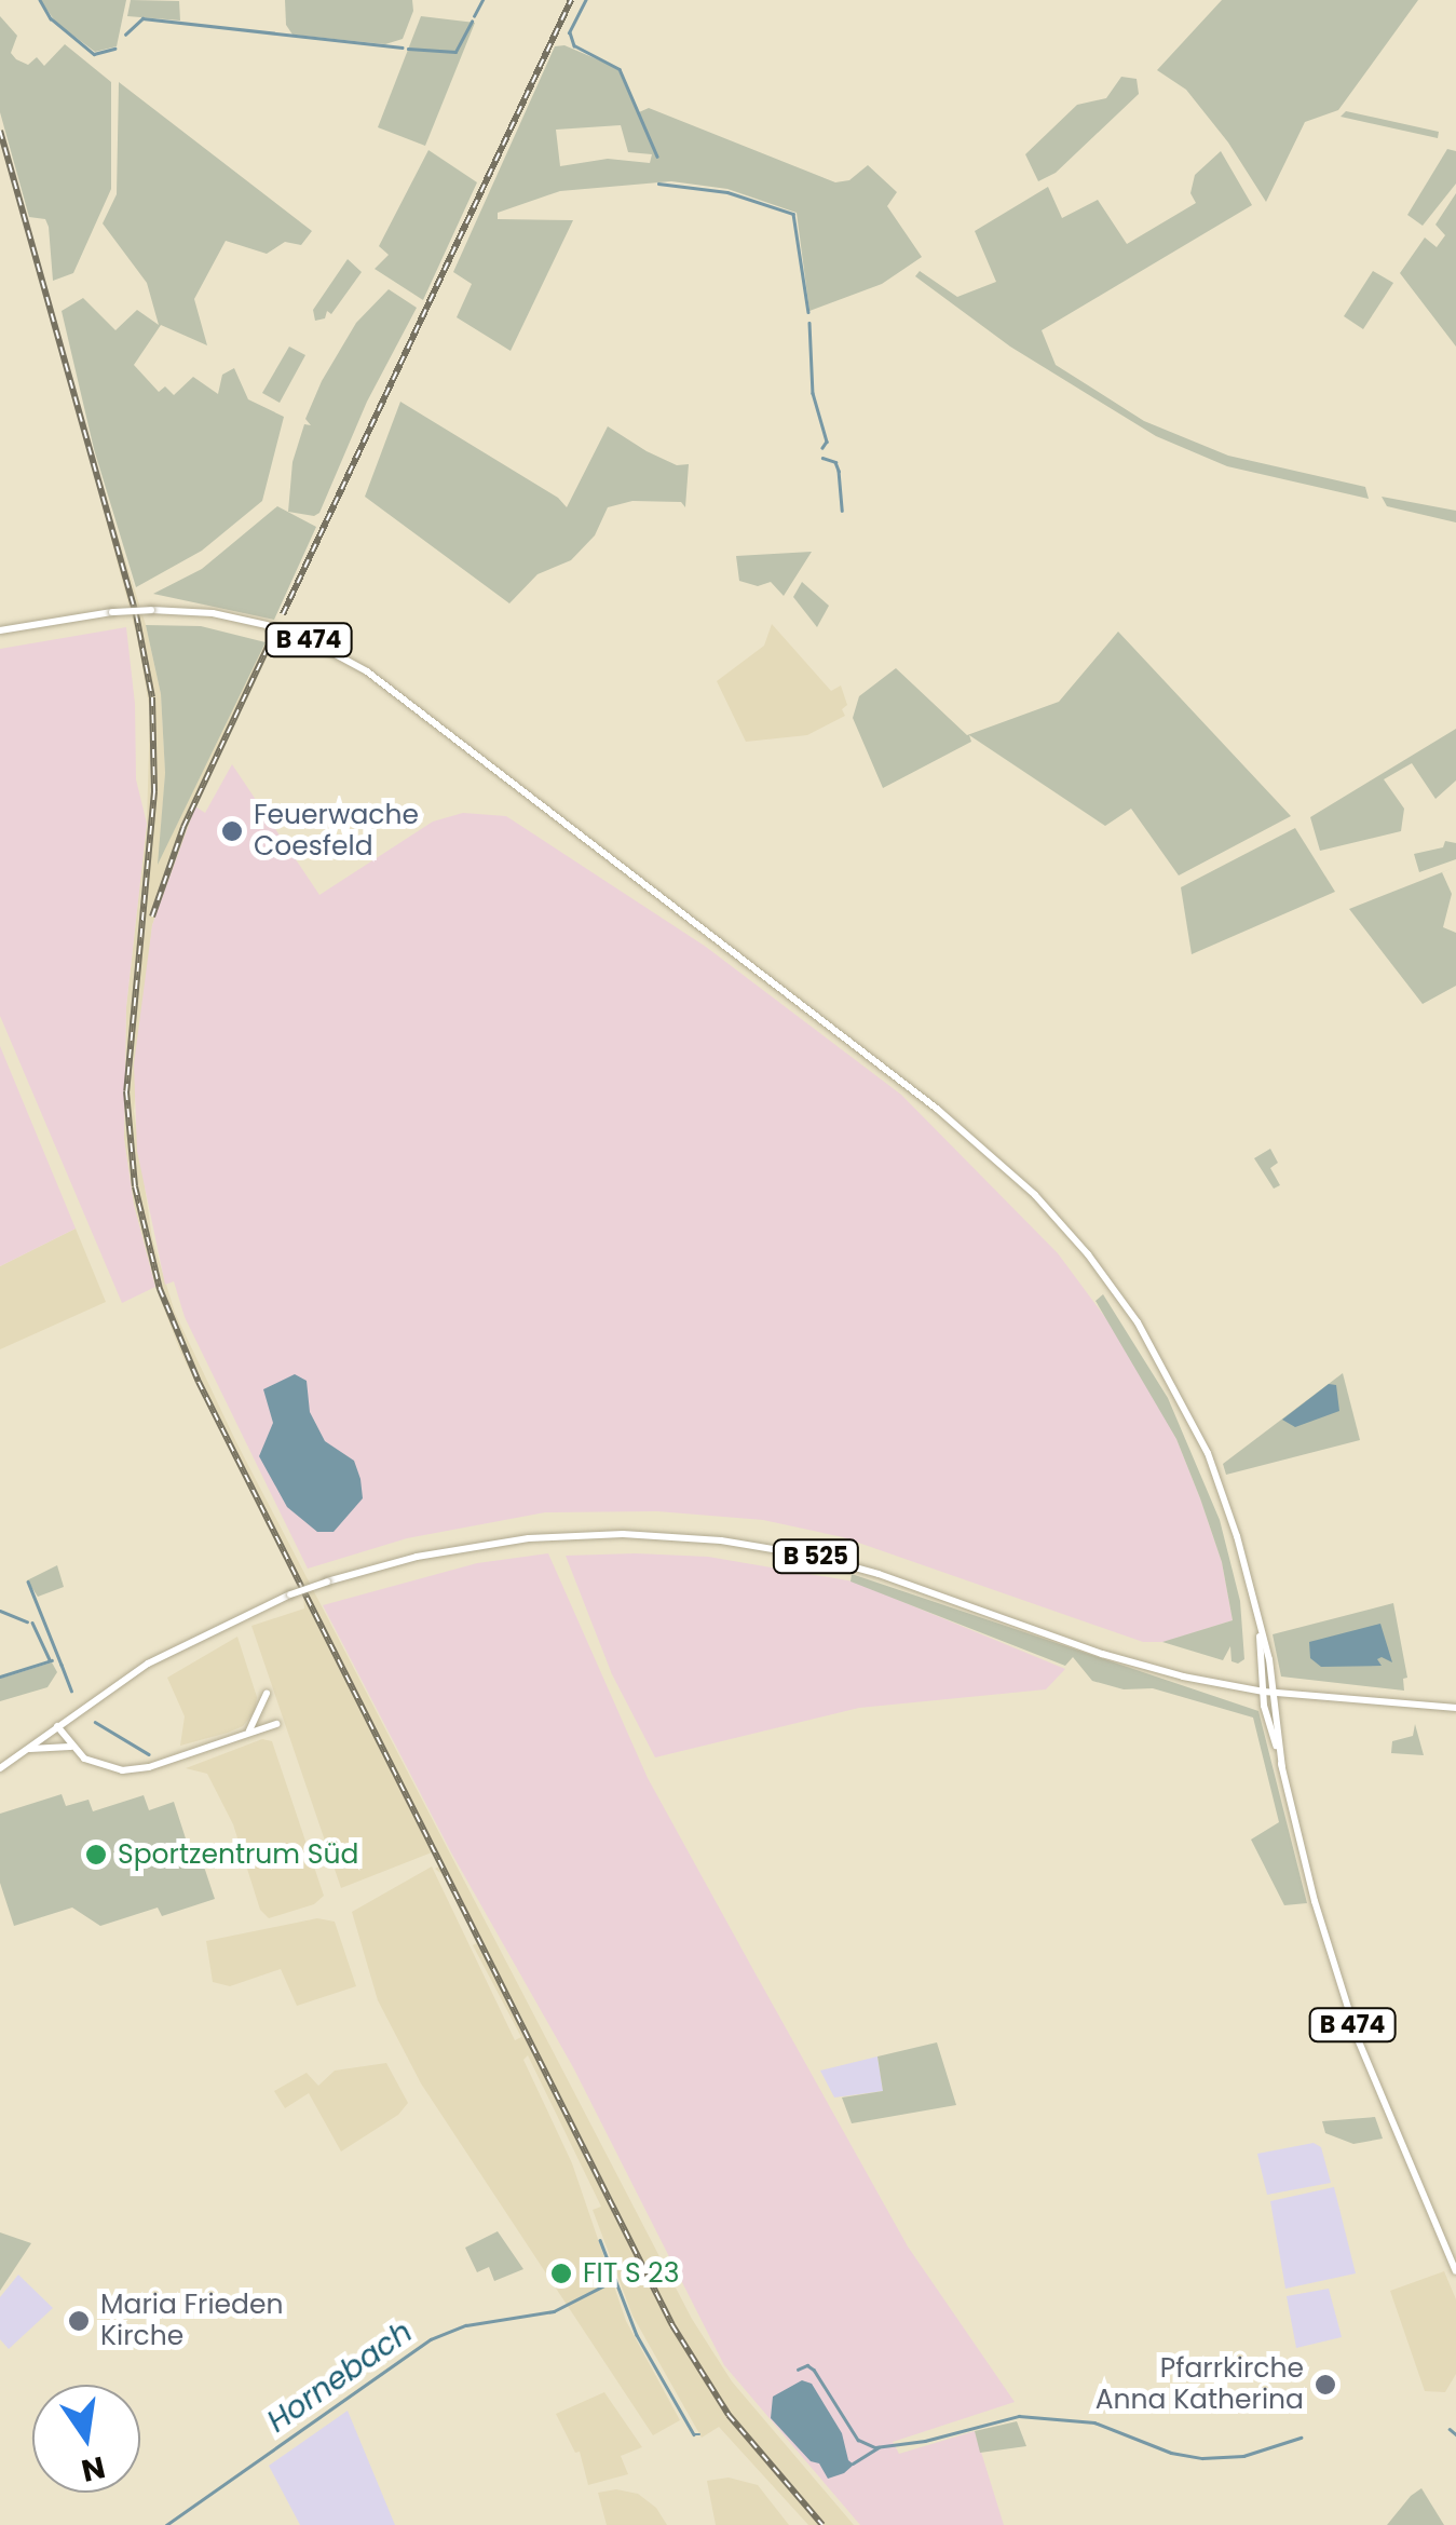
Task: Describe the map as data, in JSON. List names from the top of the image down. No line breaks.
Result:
{"streets":{"main road":["B 474","B 525"]},"crossings":[["B 474","B 525"]],"water":["Hornebach"],"places":["Feuerwache Coesfeld","Sportzentrum Süd","FIT S 23","Maria Frieden Kirche","Pfarrkirche Anna Katherina"],"north":"bottom"}
